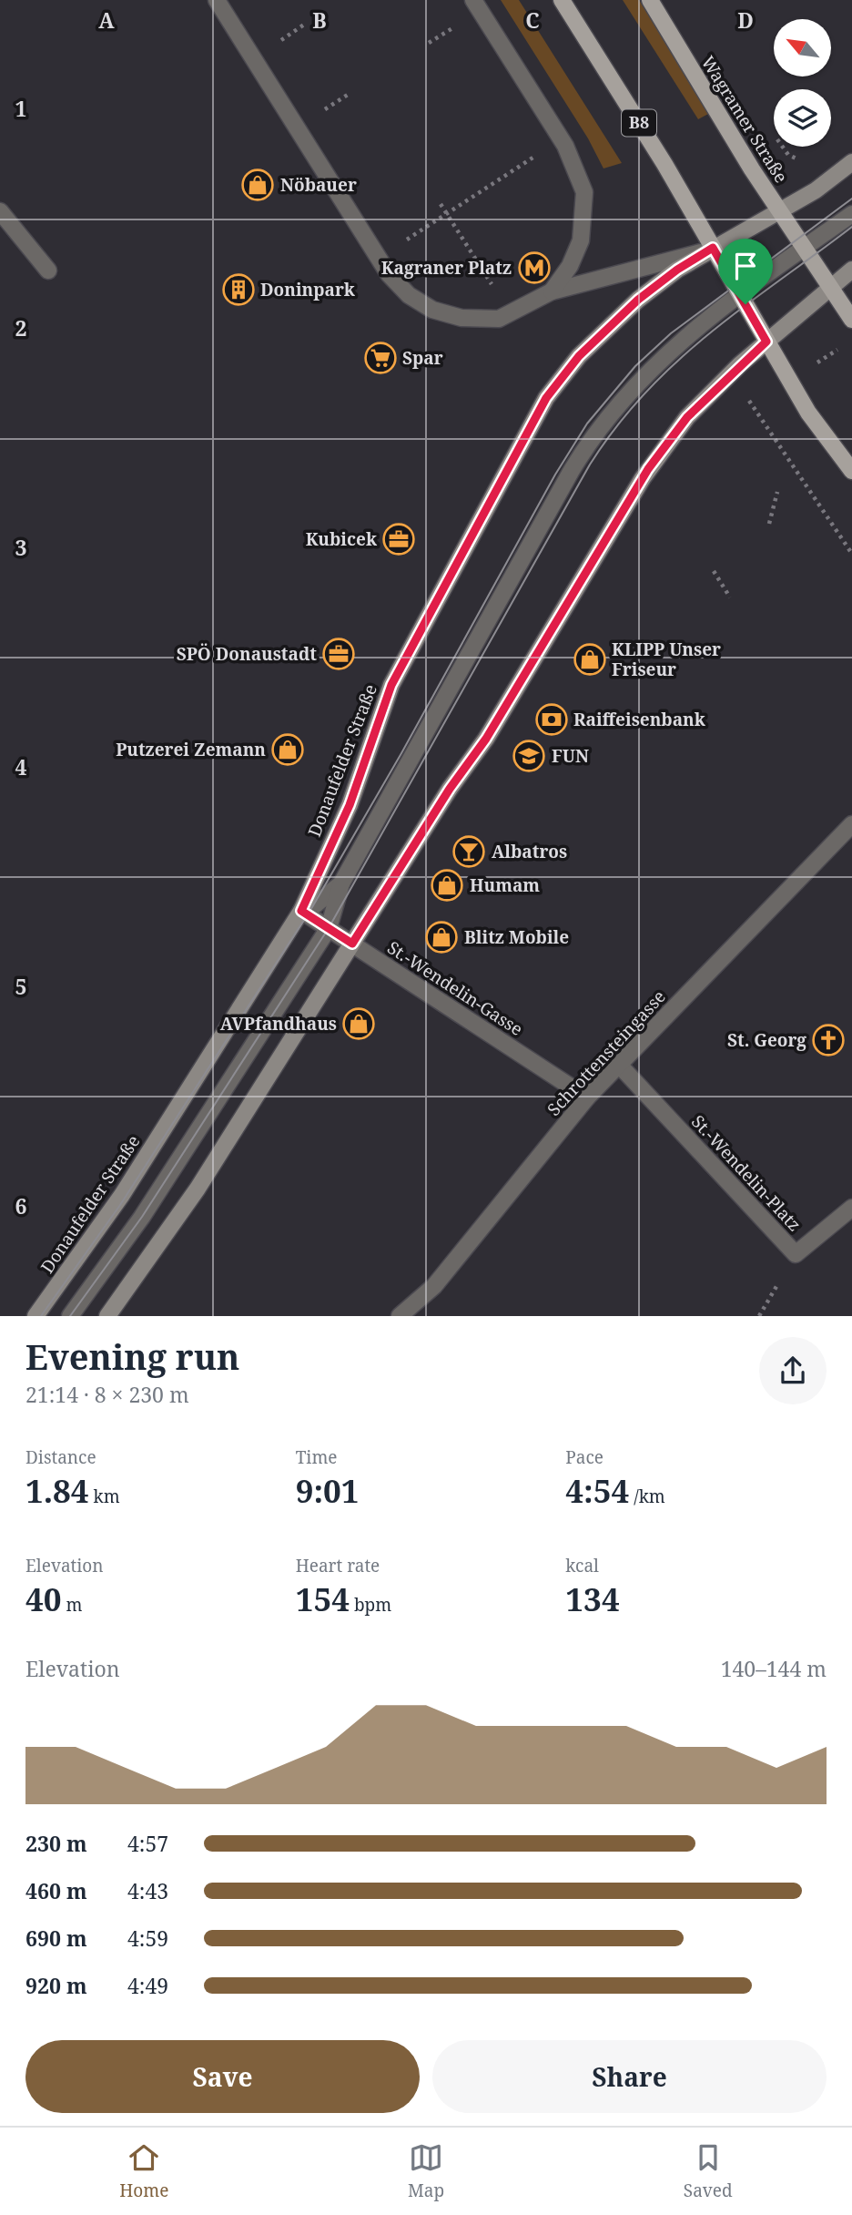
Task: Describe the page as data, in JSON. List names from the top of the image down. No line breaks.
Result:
{"streets":{"main road":["Wagramer Straße","B8","Donaufelder Straße"],"street":["St.-Wendelin-Gasse","Schrottensteingasse","St.-Wendelin-Platz"]},"crossings":[["Wagramer Straße","Donaufelder Straße"],["B8","Donaufelder Straße"],["Donaufelder Straße","St.-Wendelin-Gasse"],["St.-Wendelin-Gasse","Schrottensteingasse"],["Schrottensteingasse","St.-Wendelin-Platz"]],"places":{"shop":["Nöbauer","KLIPP Unser Friseur","Putzerei Zemann","Humam","Blitz Mobile","AVPfandhaus"],"metro station":["Kagraner Platz"],"building":["Doninpark"],"supermarket":["Spar"],"office":["Kubicek","SPÖ Donaustadt"],"bank":["Raiffeisenbank"],"school or university":["FUN"],"bar":["Albatros"],"church":["St. Georg"]},"north":"top left","page":{"heading":["Evening run","21:14 · 8 × 230 m"],"stats":[["Distance","1.84 km"],["Time","9:01"],["Pace","4:54 /km"],["Elevation","40 m"],["Heart rate","154 bpm"],["kcal","134"]],"chart":["Elevation","140–144 m"],"list":[{"name":"230 m","note":"4:57"},{"name":"460 m","note":"4:43"},{"name":"690 m","note":"4:59"},{"name":"920 m","note":"4:49"}],"buttons":["Save","Share"],"tabs":["Home","Map","Saved"]},"grid":{"columns":["A","B","C","D"],"rows":["1","2","3","4","5","6"]}}
